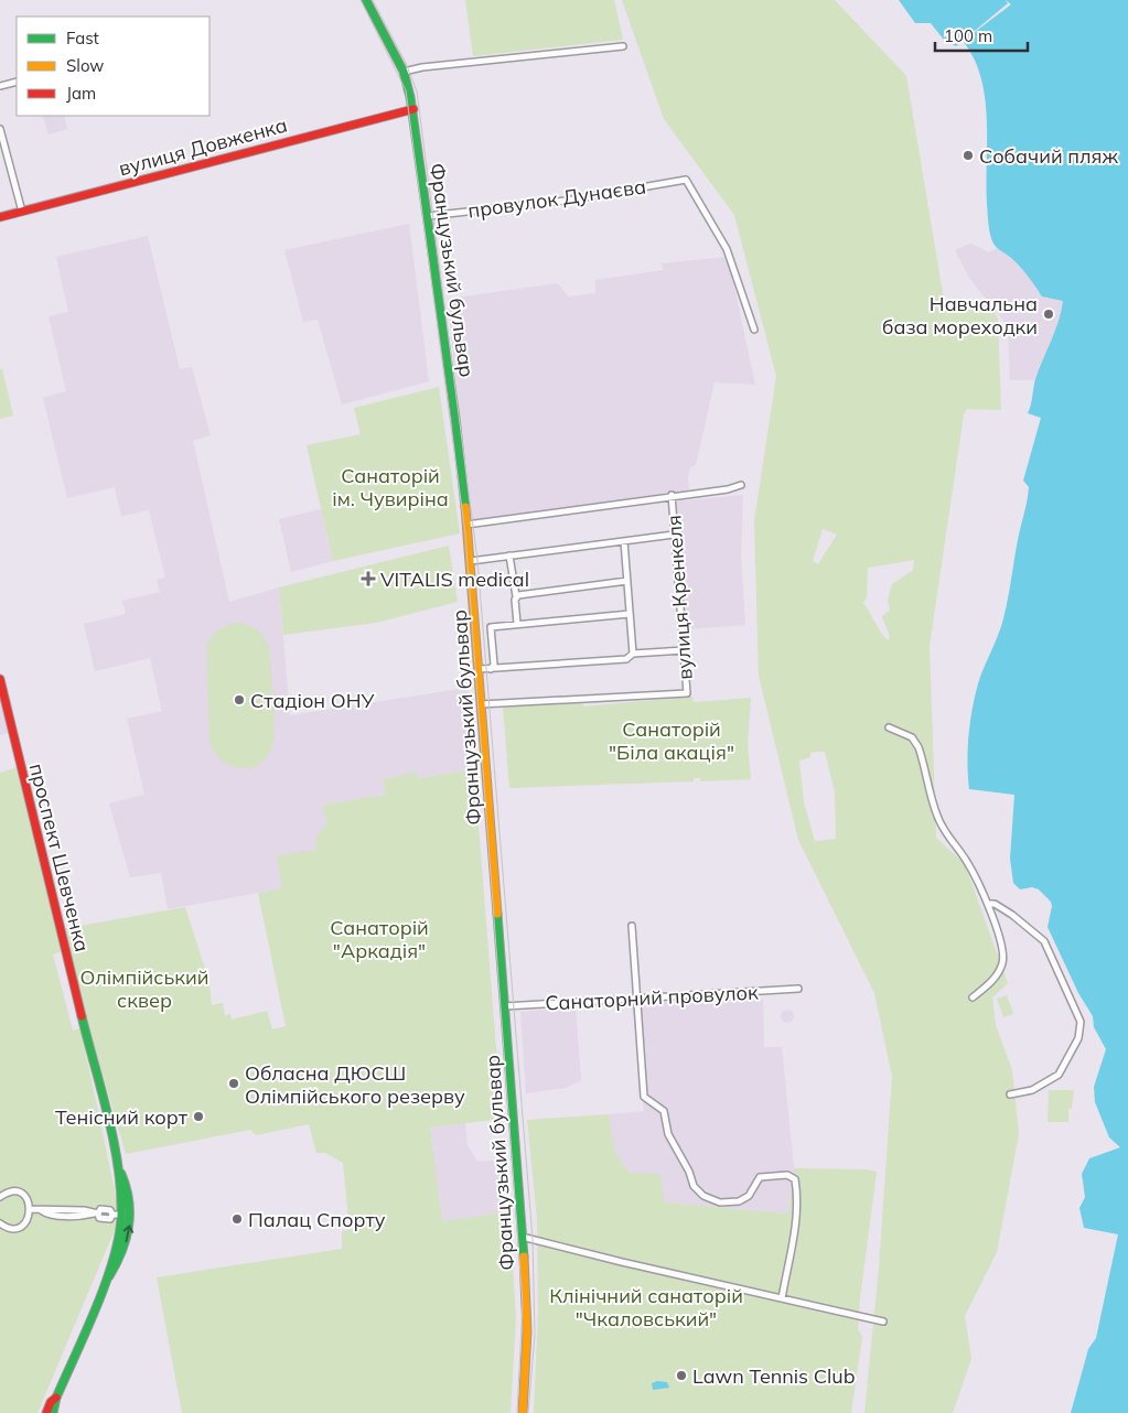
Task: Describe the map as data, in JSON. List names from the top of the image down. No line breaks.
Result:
{"streets":{"street":["вулиця Довженка","провулок Дунаєва","Французький бульвар","вулиця Кренкеля","проспект Шевченка","Санаторний провулок"]},"crossings":[["вулиця Довженка","Французький бульвар"],["провулок Дунаєва","Французький бульвар"],["Французький бульвар","вулиця Кренкеля"],["Французький бульвар","Санаторний провулок"]],"parks":["Санаторій ім. Чувиріна","Санаторій \"Біла акація\"","Санаторій \"Аркадія\"","Олімпійський сквер","Клінічний санаторій \"Чкаловський\""],"places":{"other":["Собачий пляж","Навчальна база мореходки","Стадіон ОНУ","Обласна ДЮСШ Олімпійського резерву","Тенісний корт","Палац Спорту","Lawn Tennis Club"],"health":["VITALIS medical"]},"legend":["Fast","Slow","Jam"],"scale_bar":"100 m"}
